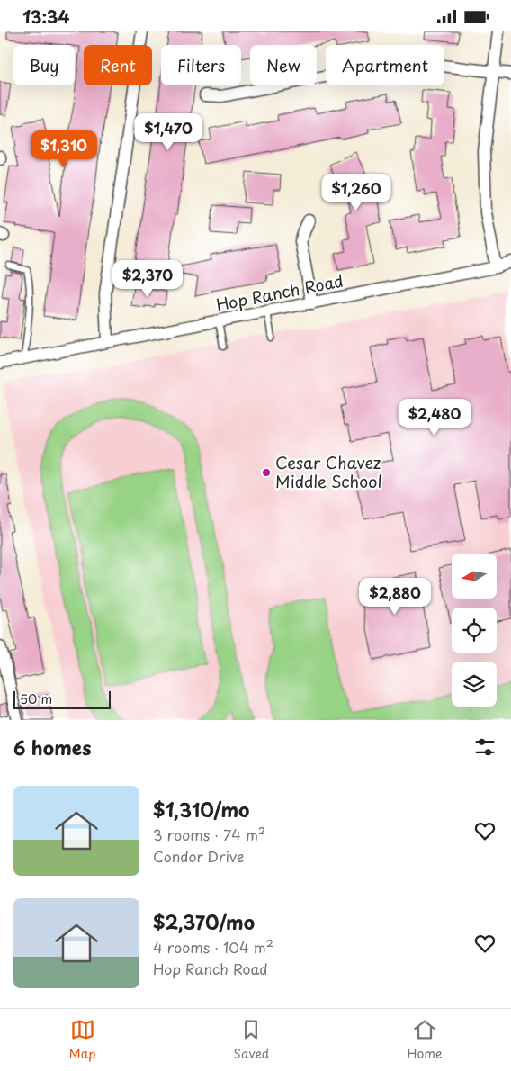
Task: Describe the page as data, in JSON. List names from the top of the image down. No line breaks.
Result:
{"streets":{"street":["Hop Ranch Road"]},"places":["Cesar Chavez Middle School"],"scale_bar":"50 m","north":"left","page":{"status":"13:34","chip":["Buy","Rent","Filters","New","Apartment"],"price":["$1,470","$1,310","$1,260","$2,370","$2,480","$2,880"],"scale":"50 m","heading":"6 homes","list":[{"name":"$1,310/mo","note":"3 rooms · 74 m² · Condor Drive"},{"name":"$2,370/mo","note":"4 rooms · 104 m² · Hop Ranch Road"}],"tabs":["Map","Saved","Home"]}}
